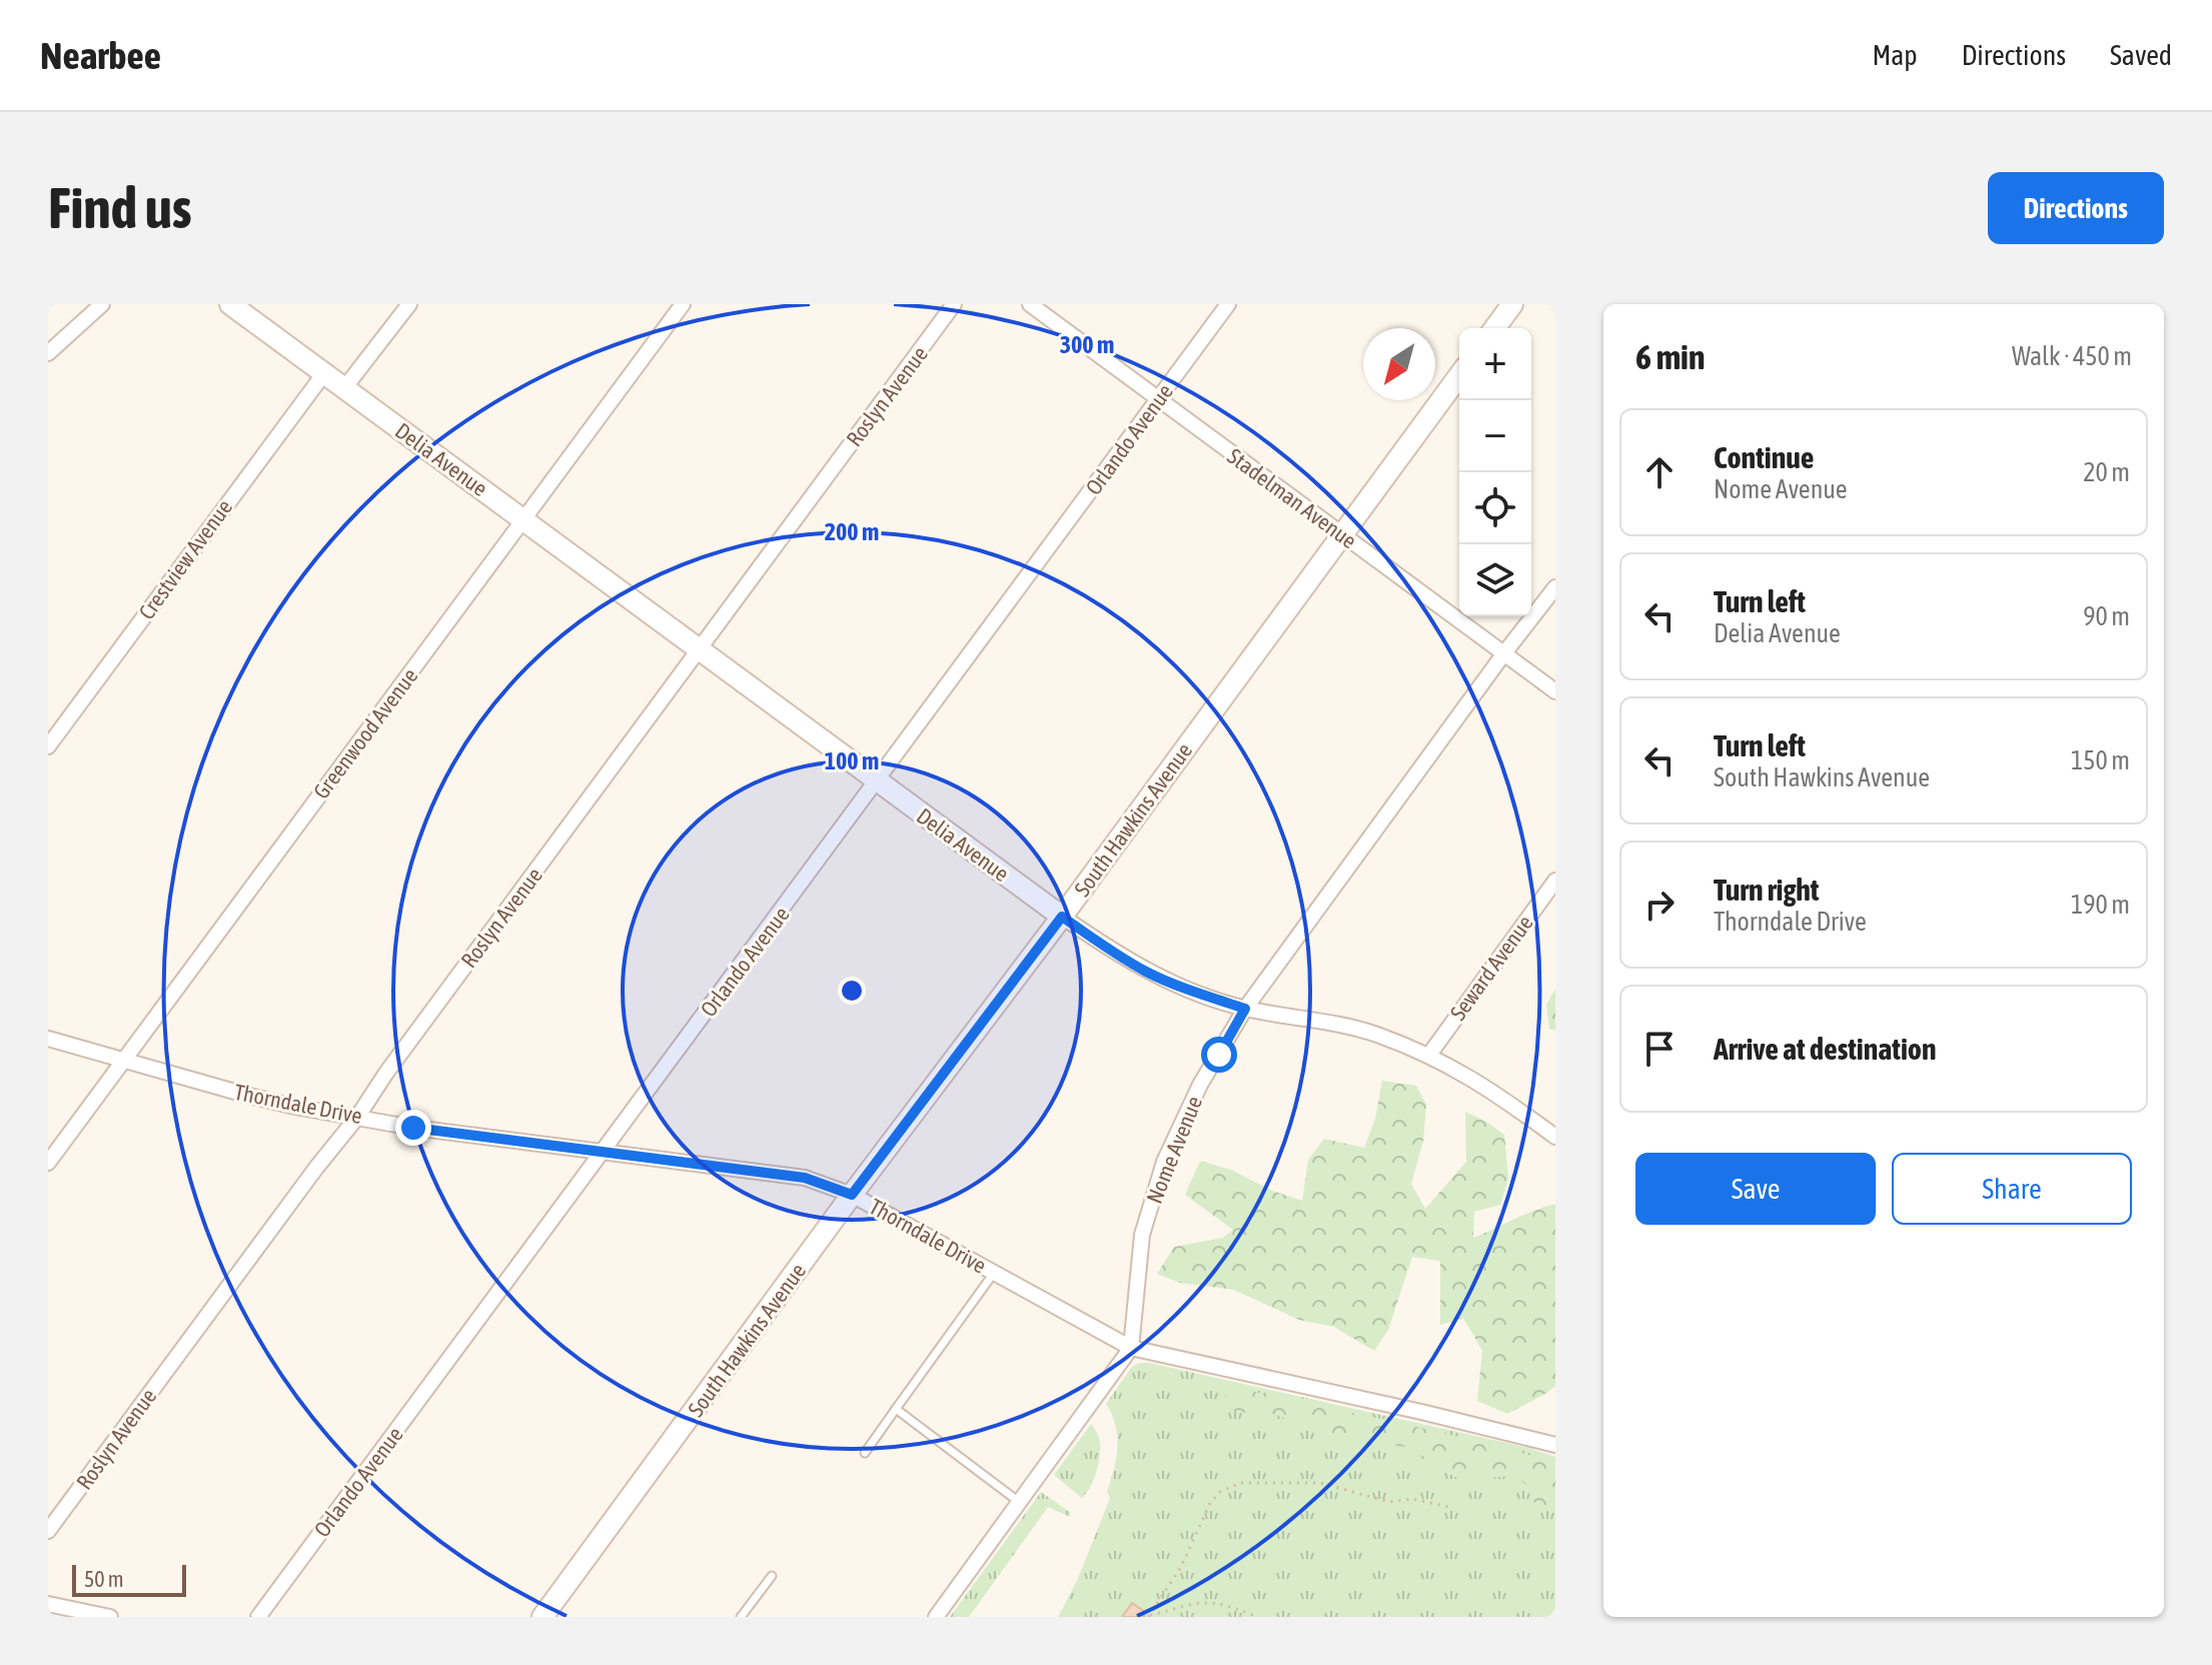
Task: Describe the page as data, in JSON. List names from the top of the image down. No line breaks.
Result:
{"streets":{"main road":["Delia Avenue","South Hawkins Avenue"],"street":["Roslyn Avenue","Orlando Avenue","Stadelman Avenue","Crestview Avenue","Greenwood Avenue","Seward Avenue","Thorndale Drive","Nome Avenue"]},"crossings":[["Roslyn Avenue","Delia Avenue"],["Roslyn Avenue","Thorndale Drive"],["Orlando Avenue","Delia Avenue"],["Orlando Avenue","Stadelman Avenue"],["Orlando Avenue","Thorndale Drive"],["Delia Avenue","Crestview Avenue"],["Delia Avenue","Greenwood Avenue"],["Delia Avenue","South Hawkins Avenue"],["Delia Avenue","Seward Avenue"],["Delia Avenue","Nome Avenue"],["Stadelman Avenue","South Hawkins Avenue"],["Stadelman Avenue","Nome Avenue"],["Greenwood Avenue","Thorndale Drive"],["South Hawkins Avenue","Thorndale Drive"],["Thorndale Drive","Nome Avenue"]],"scale_bar":"50 m","north":"bottom left","page":{"header":"Nearbee","nav":["Map","Directions","Saved"],"buttons":["Directions",["Save","Share"]],"title":"Find us","heading":["6 min","Walk · 450 m"],"map_buttons":["+","−"],"list":[["Continue","Nome Avenue","20 m"],["Turn left","Delia Avenue","90 m"],["Turn left","South Hawkins Avenue","150 m"],["Turn right","Thorndale Drive","190 m"],"Arrive at destination"],"scale":"50 m"},"rings":["300 m","200 m","100 m"]}
